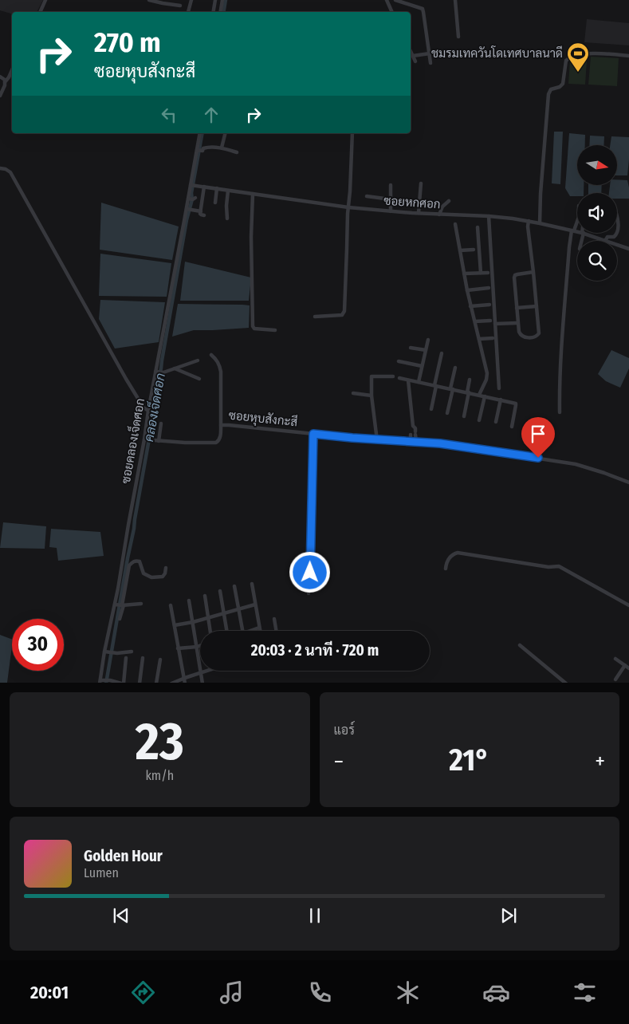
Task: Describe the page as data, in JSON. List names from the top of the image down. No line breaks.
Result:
{"streets":{"street":["ซอยหกศอก","ซอยหุบสังกะสี","ซอยคลองเจ็ดศอก"]},"crossings":[["ซอยหกศอก","ซอยคลองเจ็ดศอก"],["ซอยหุบสังกะสี","ซอยคลองเจ็ดศอก"]],"water":["คลองเจ็ดศอก"],"places":{"sports":["ชมรมเทควันโดเทศบาลนาดี"]},"north":"right","page":{"turn":["270 m","ซอยหุบสังกะสี"],"limit":"30","trip":"20:03 · 2 นาที · 720 m","tile":[["23","km/h"],"แอร์"],"heat":["−","21°","+"],"song":["Golden Hour","Lumen"],"tabs":"20:01"}}
